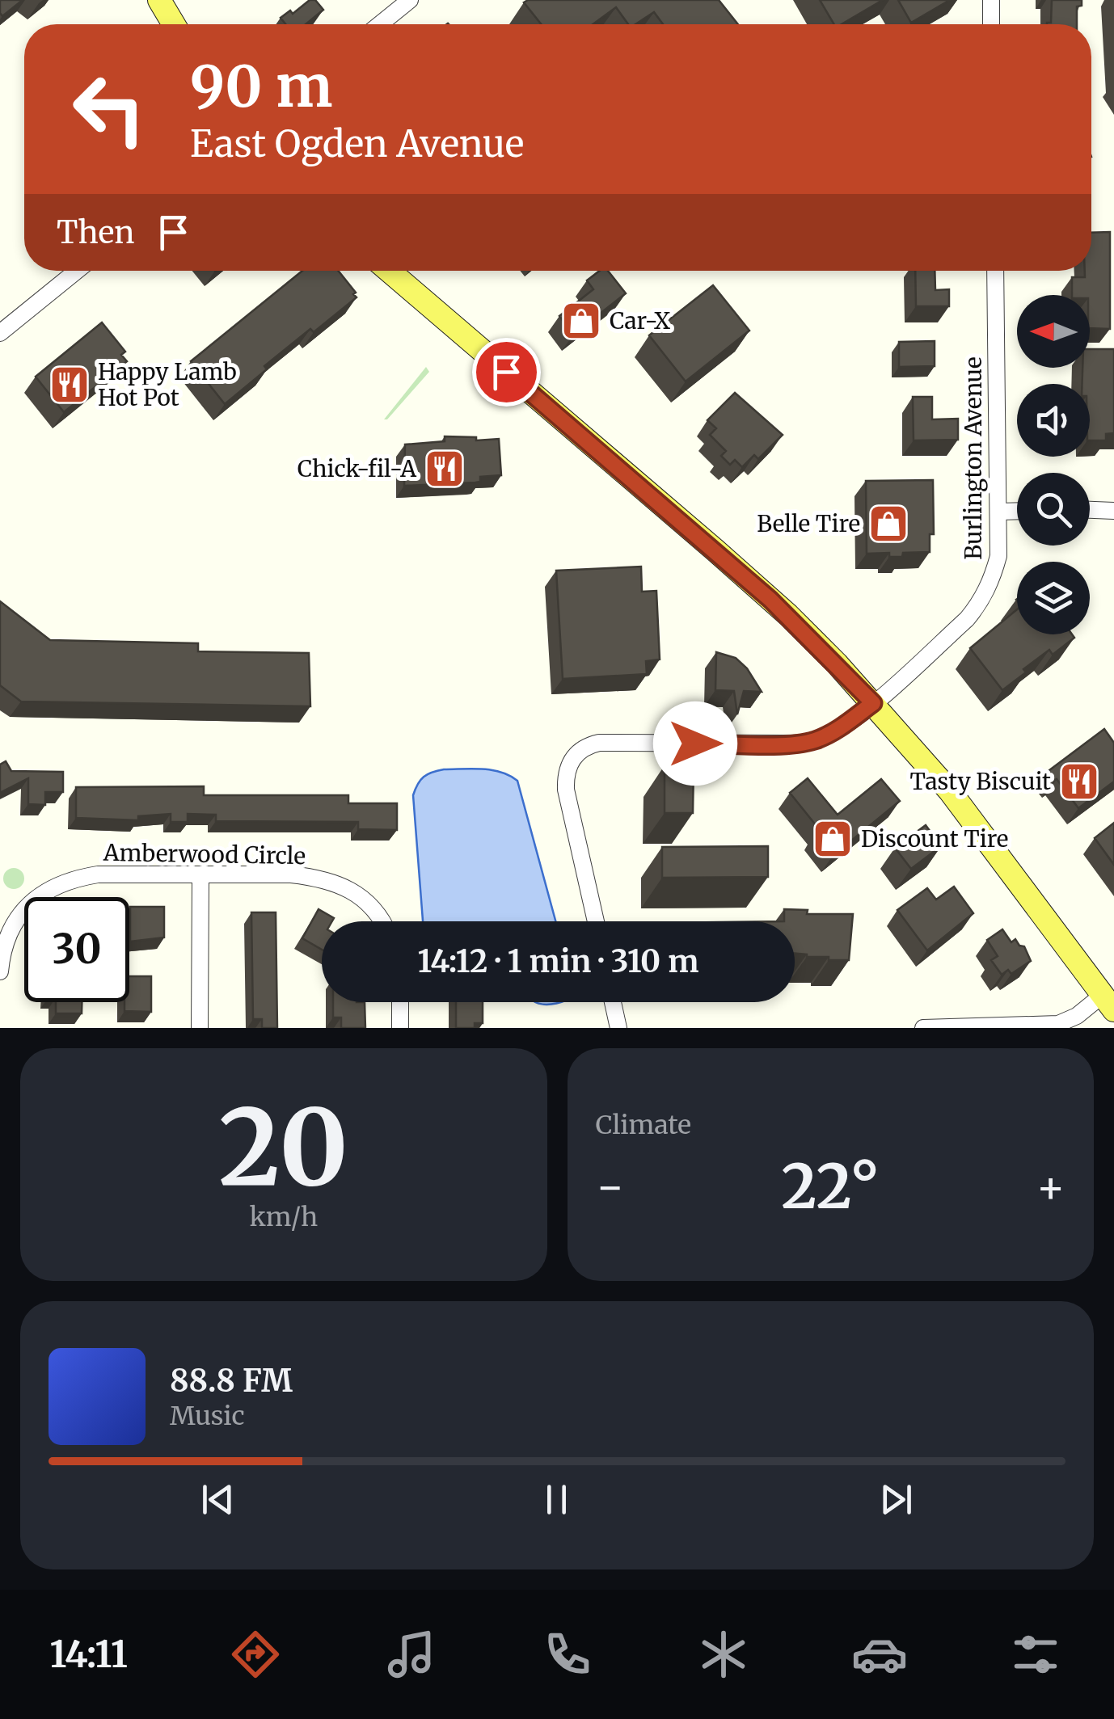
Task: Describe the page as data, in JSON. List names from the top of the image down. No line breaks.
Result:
{"streets":{"street":["Burlington Avenue","Amberwood Circle"]},"places":{"shop":["Car-X","Belle Tire","Discount Tire"],"restaurant":["Happy Lamb Hot Pot","Chick-fil-A","Tasty Biscuit"]},"north":"left","page":{"turn":["90 m","East Ogden Avenue"],"then":"Then","limit":"30","trip":"14:12 · 1 min · 310 m","tile":[["20","km/h"],"Climate"],"heat":["−","22°","+"],"song":["88.8 FM","Music"],"tabs":"14:11"}}
